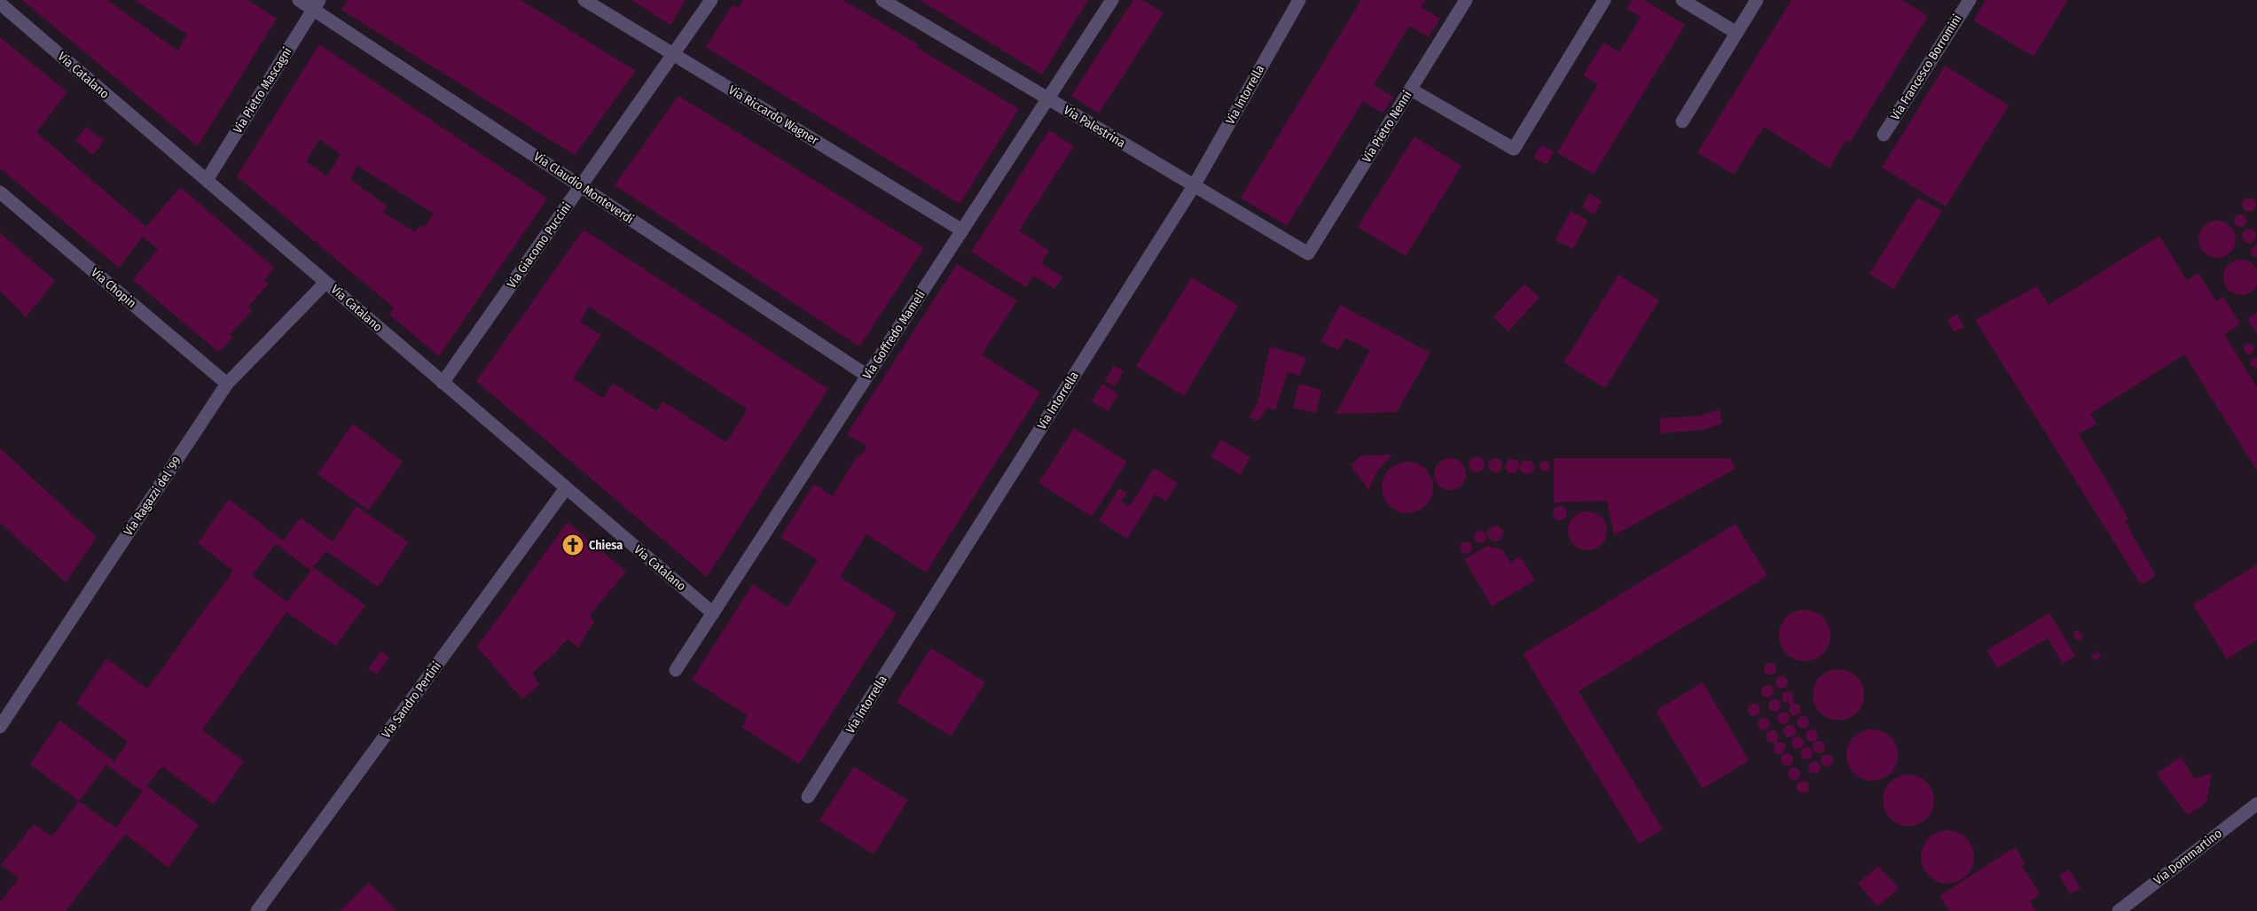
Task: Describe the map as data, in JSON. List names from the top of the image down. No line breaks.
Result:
{"streets":{"street":["Via Francesco Borromini","Via Catalano","Via Pietro Mascagni","Via Intorrella","Via Riccardo Wagner","Via Palestrina","Via Pietro Nenni","Via Claudio Monteverdi","Via Giacomo Puccini","Via Chopin","Via Goffredo Mameli","Via Ragazzi del '99","Via Sandro Pertini","Via Dommartino"]},"crossings":[["Via Catalano","Via Pietro Mascagni"],["Via Catalano","Via Giacomo Puccini"],["Via Catalano","Via Goffredo Mameli"],["Via Catalano","Via Ragazzi del '99"],["Via Catalano","Via Sandro Pertini"],["Via Pietro Mascagni","Via Claudio Monteverdi"],["Via Intorrella","Via Palestrina"],["Via Riccardo Wagner","Via Giacomo Puccini"],["Via Riccardo Wagner","Via Goffredo Mameli"],["Via Palestrina","Via Pietro Nenni"],["Via Palestrina","Via Goffredo Mameli"],["Via Claudio Monteverdi","Via Giacomo Puccini"],["Via Claudio Monteverdi","Via Goffredo Mameli"],["Via Chopin","Via Ragazzi del '99"]],"places":{"church":["Chiesa"]}}
